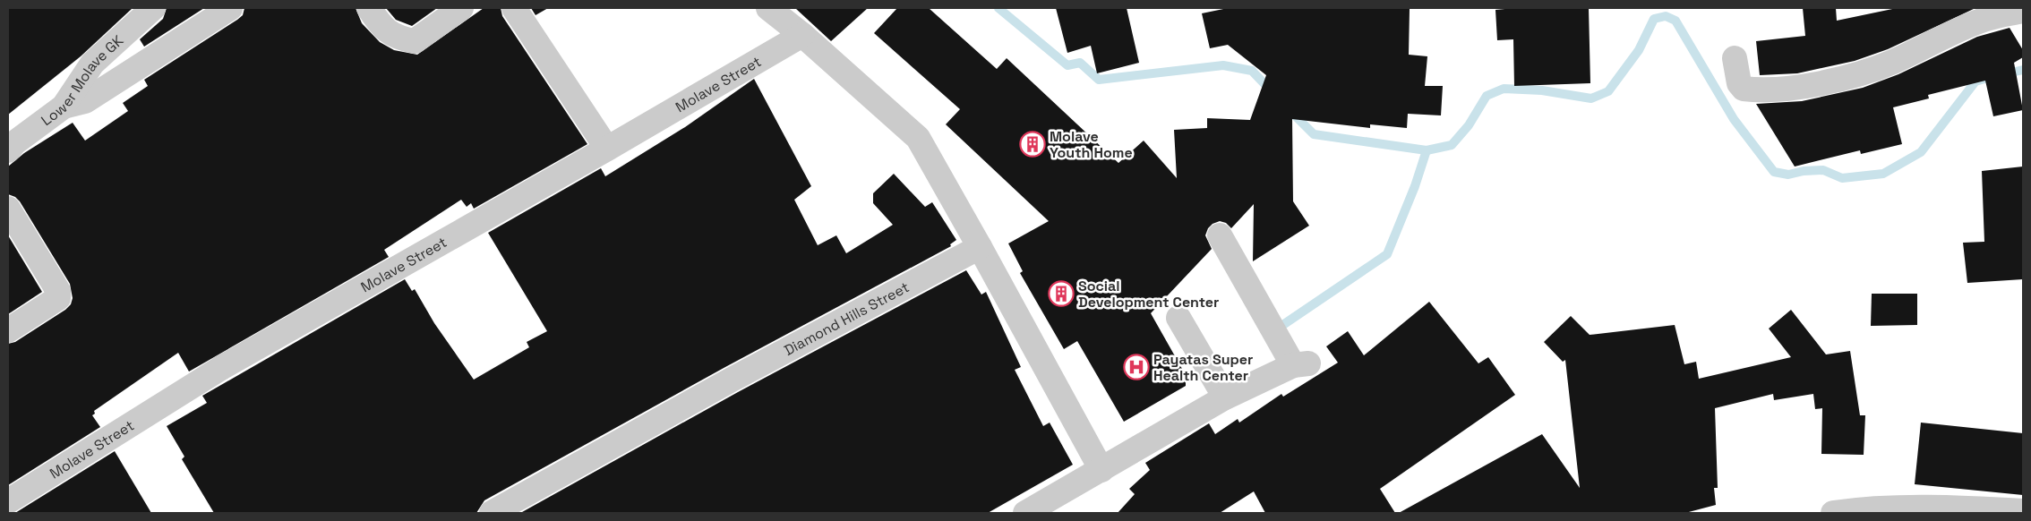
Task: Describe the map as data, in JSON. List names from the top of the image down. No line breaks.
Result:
{"streets":{"street":["Lower Molave GK","Molave Street","Diamond Hills Street"]},"places":{"building":["Molave Youth Home","Social Development Center"],"hospital":["Payatas Super Health Center"]}}
